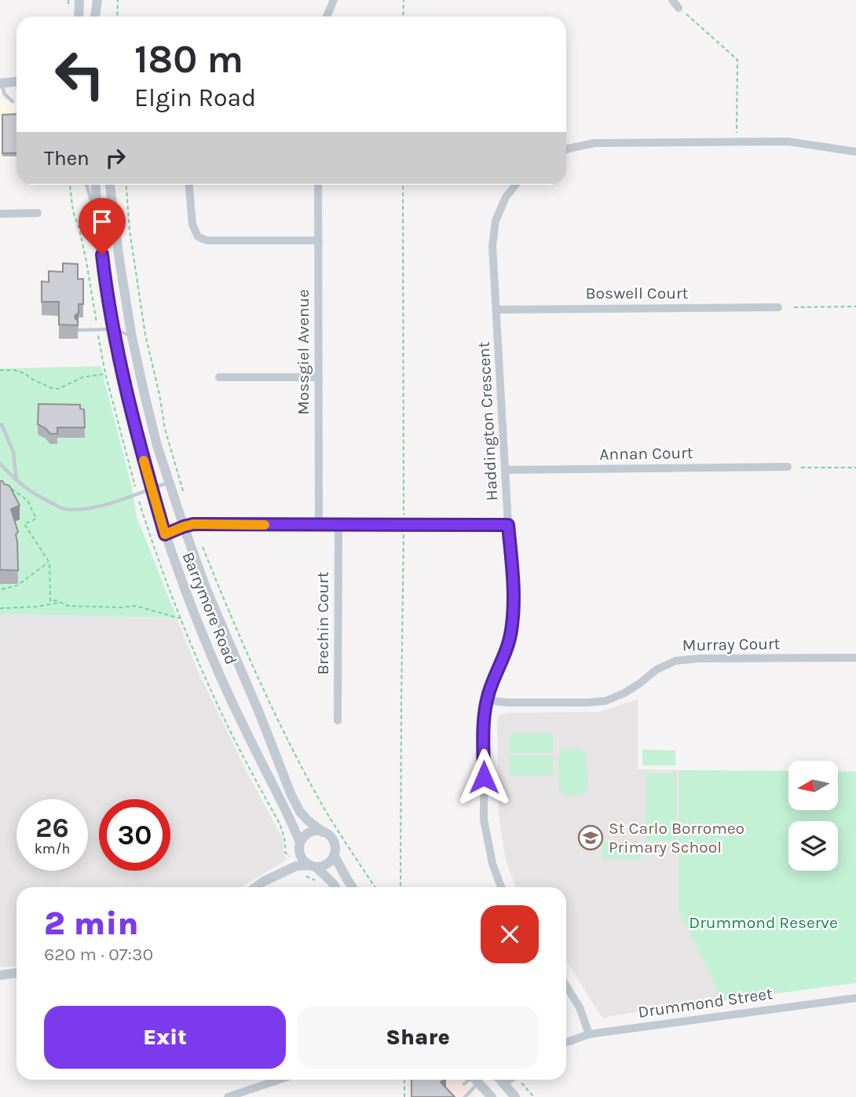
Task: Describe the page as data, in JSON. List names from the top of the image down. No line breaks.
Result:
{"streets":{"street":["Boswell Court","Mossgiel Avenue","Haddington Crescent","Annan Court","Barrymore Road","Brechin Court","Murray Court","Drummond Street"]},"crossings":[["Boswell Court","Haddington Crescent"],["Haddington Crescent","Annan Court"],["Haddington Crescent","Murray Court"]],"parks":["Drummond Reserve"],"places":{"school or university":["St Carlo Borromeo Primary School"]},"north":"left","page":{"turn":["180 m","Elgin Road"],"then":"Then","speed":"26 km/h","limit":"30","heading":["2 min","620 m · 07:30"],"buttons":["Exit","Share"]}}
